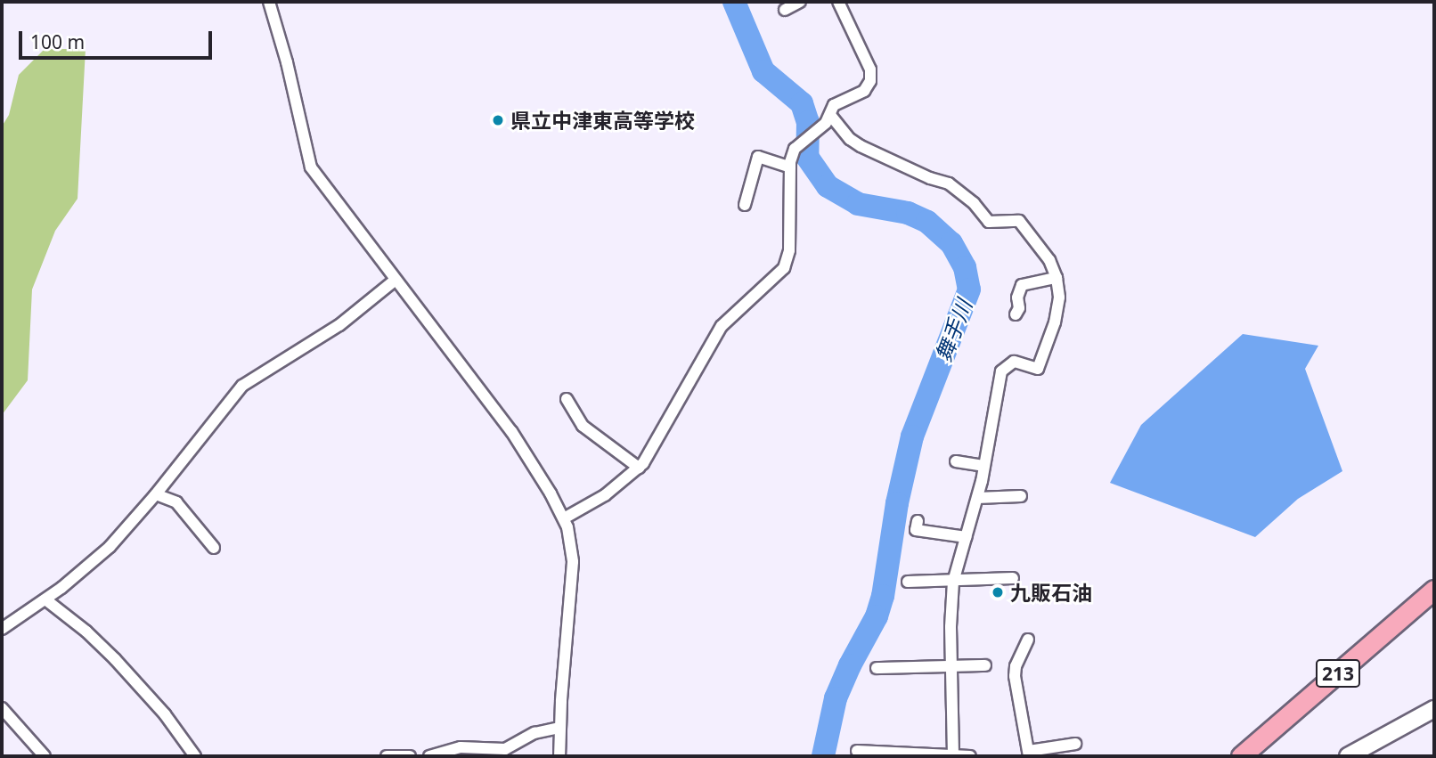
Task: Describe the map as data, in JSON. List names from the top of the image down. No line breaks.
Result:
{"streets":{"highway":["213"]},"water":["舞手川"],"places":["県立中津東高等学校","九販石油"],"scale_bar":"100 m"}
